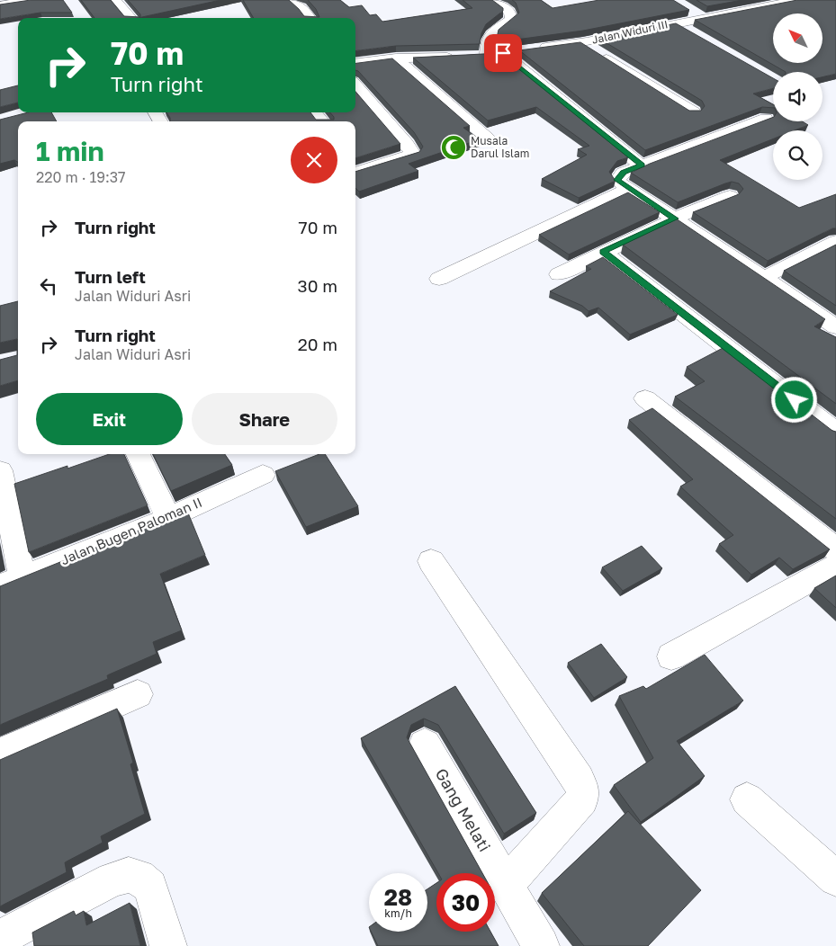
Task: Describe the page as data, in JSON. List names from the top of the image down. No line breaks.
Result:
{"streets":{"street":["Jalan Widuri III","Jalan Bugen Paloman II","Gang Melati"]},"places":{"mosque":["Musala Darul Islam"]},"north":"top left","page":{"turn":["70 m","Turn right"],"heading":["1 min","220 m · 19:37"],"list":[{"name":"Turn right","value":"70 m"},{"name":"Turn left","note":"Jalan Widuri Asri","value":"30 m"},{"name":"Turn right","note":"Jalan Widuri Asri","value":"20 m"}],"buttons":["Exit","Share"],"speed":"28 km/h","limit":"30"}}
